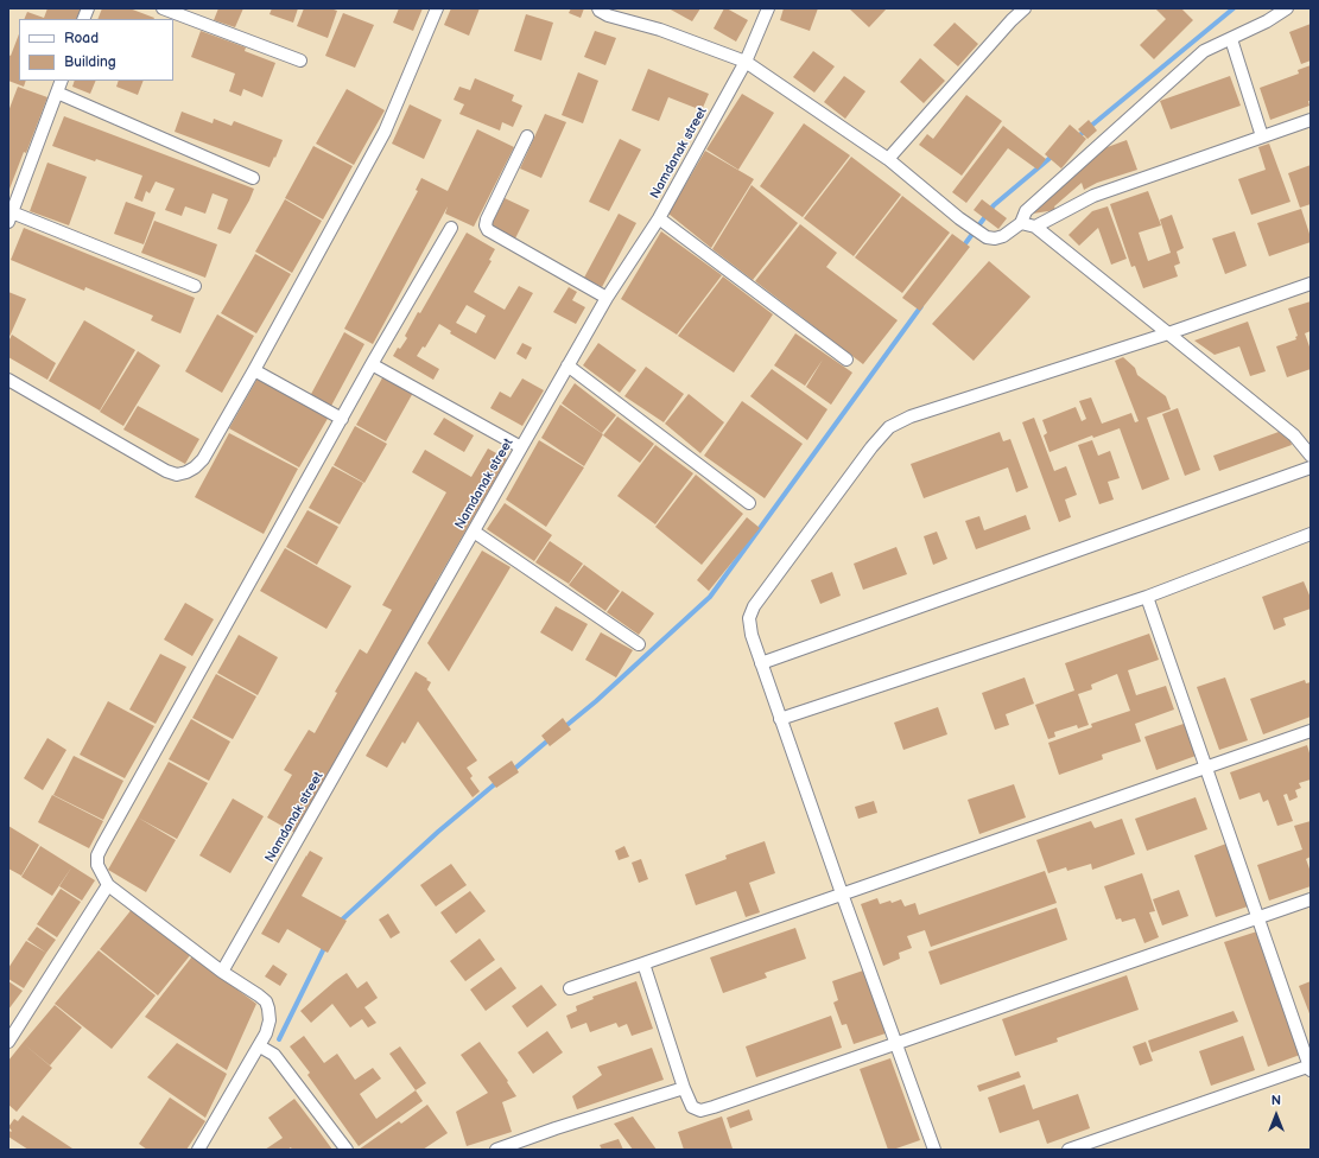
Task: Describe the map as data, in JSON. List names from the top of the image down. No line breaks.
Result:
{"streets":{"street":["Namdanak street"]},"legend":["Road","Building"],"north":"top"}
